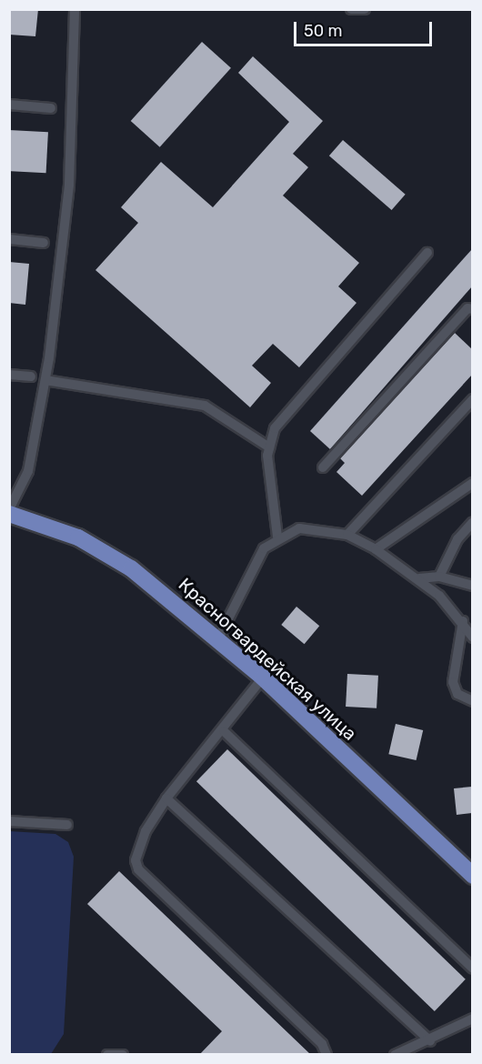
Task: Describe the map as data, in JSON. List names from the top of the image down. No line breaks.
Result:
{"streets":{"main road":["Красногвардейская улица"]},"scale_bar":"50 m"}
